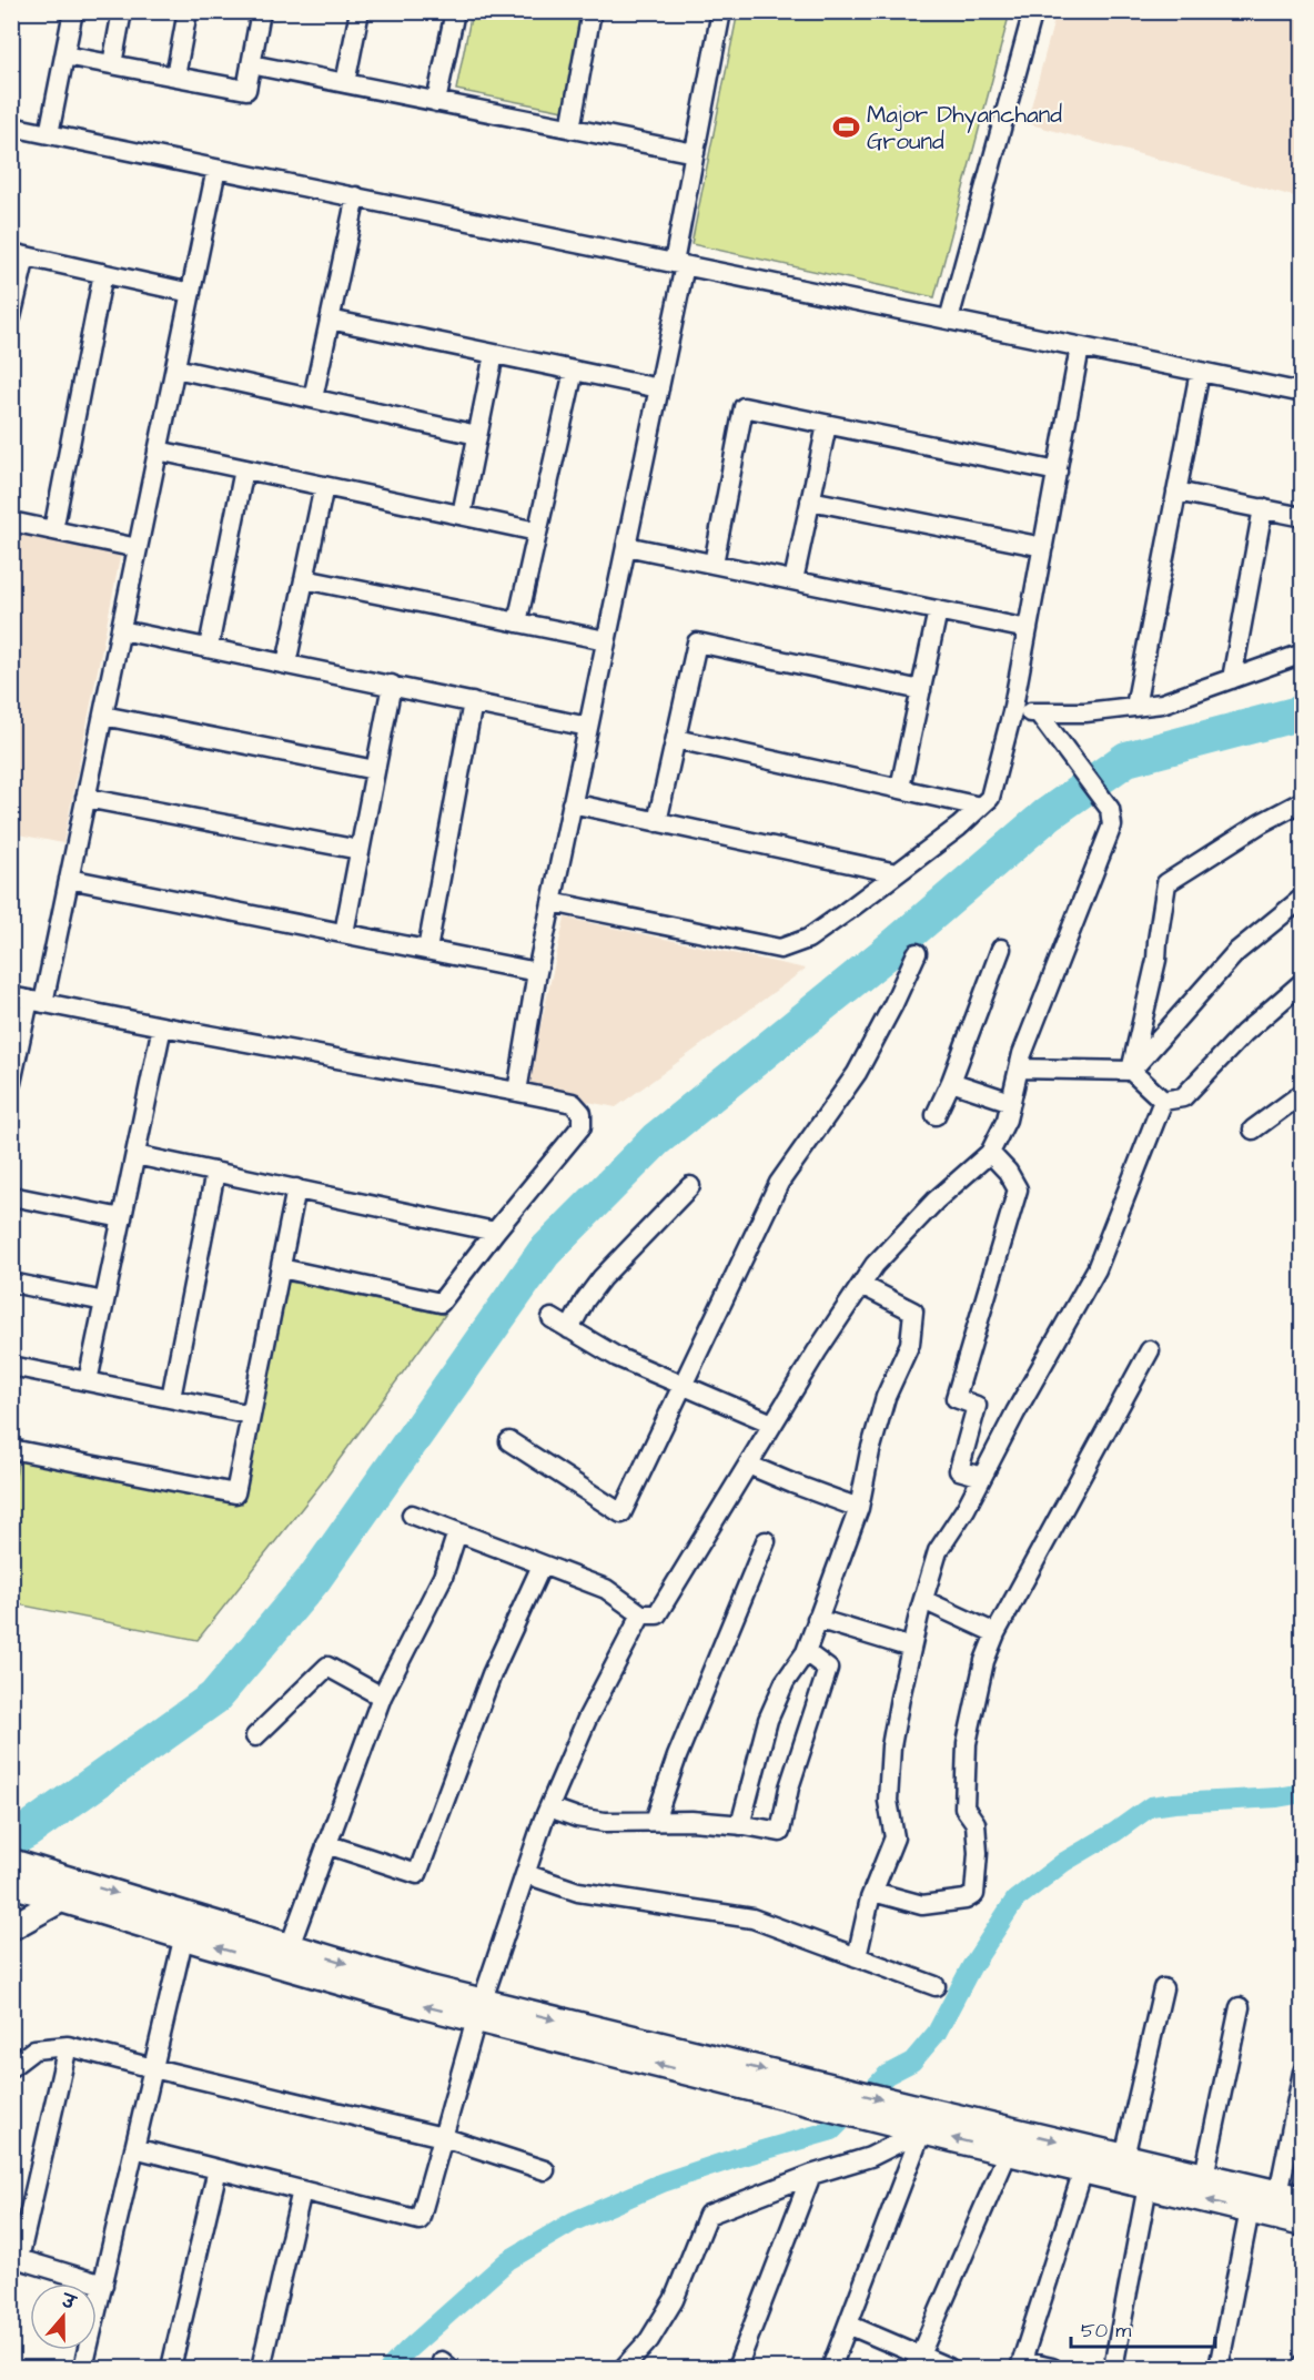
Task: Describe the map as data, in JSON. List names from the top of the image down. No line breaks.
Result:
{"places":{"sports":["Major Dhyanchand Ground"]},"scale_bar":"50 m","north":"top"}
